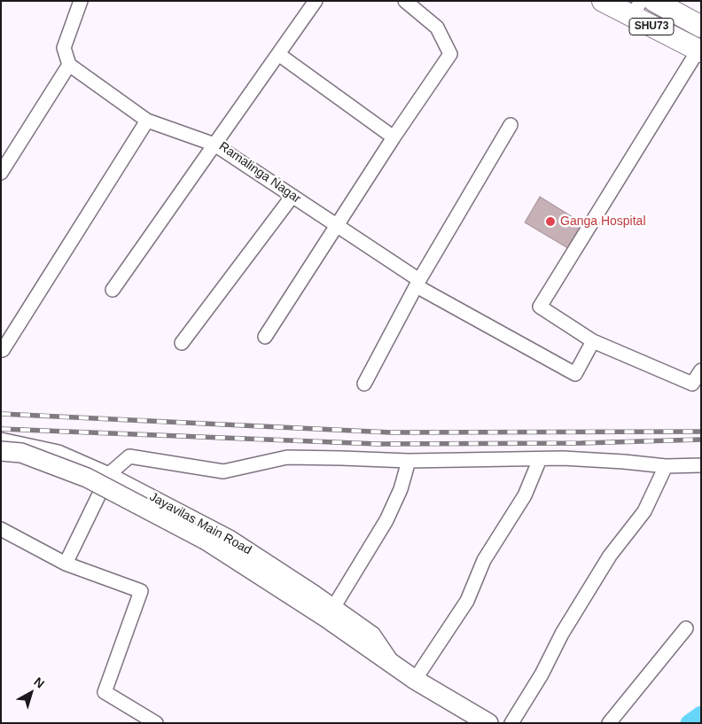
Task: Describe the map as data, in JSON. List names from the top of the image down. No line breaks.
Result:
{"streets":{"main road":["SHU73"],"street":["Ramalinga Nagar","Jayavilas Main Road"]},"places":["Ganga Hospital"],"north":"top right"}
